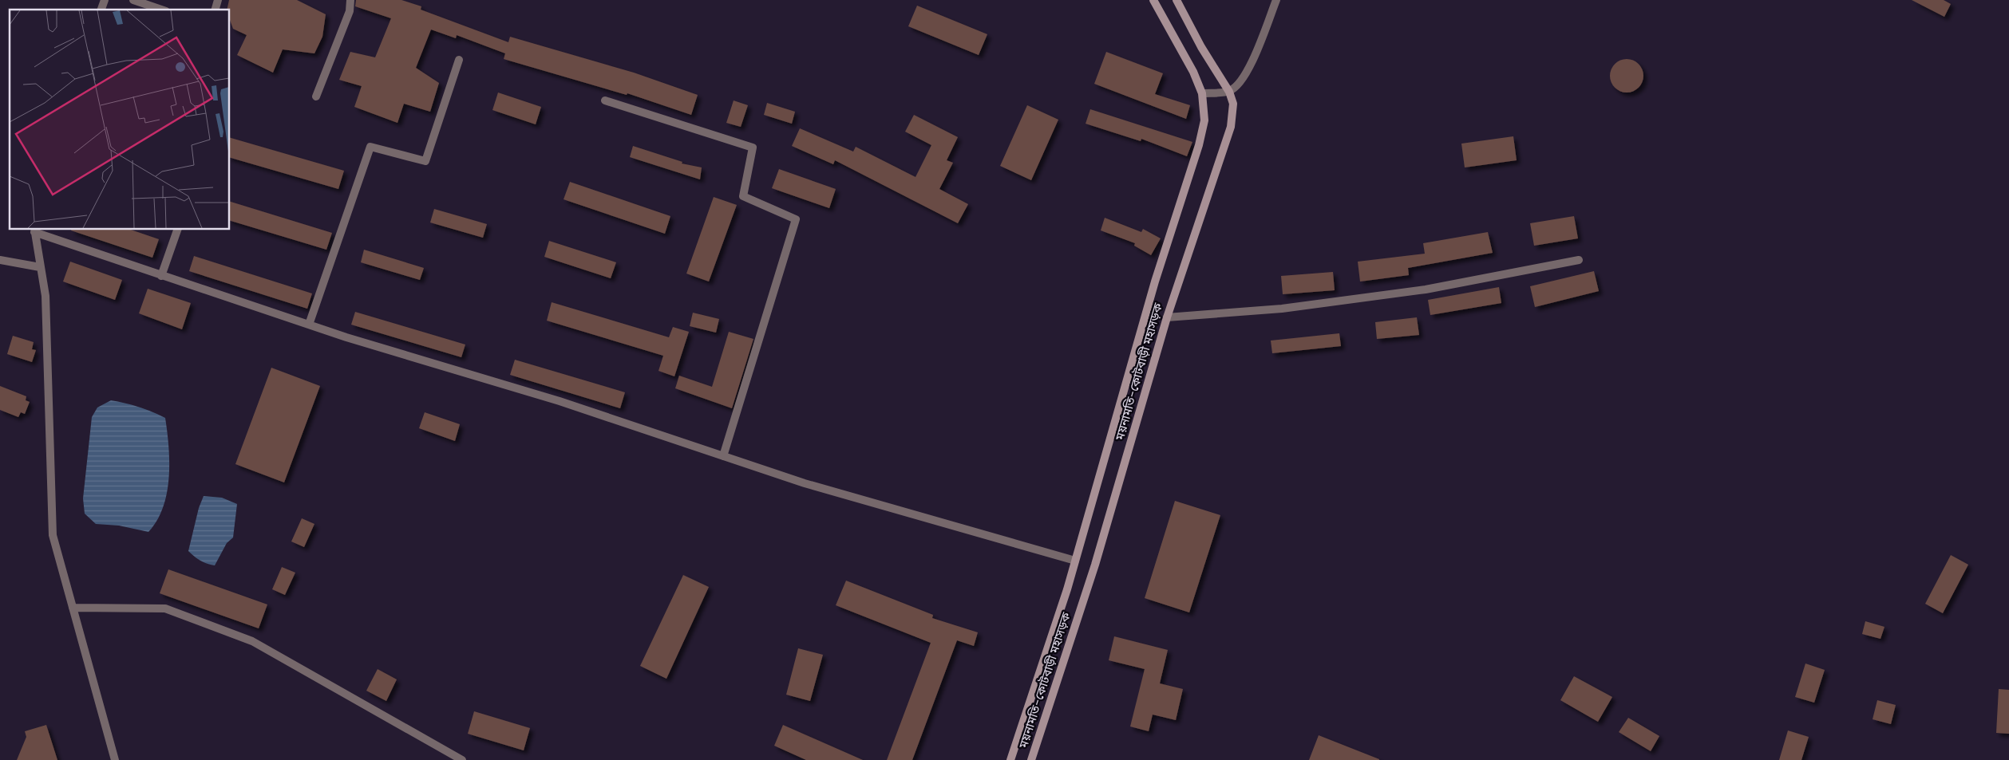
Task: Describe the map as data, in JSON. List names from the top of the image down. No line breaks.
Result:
{"streets":{"main road":["ময়নামতি–কোটবাড়ী মহাসড়ক"]}}
